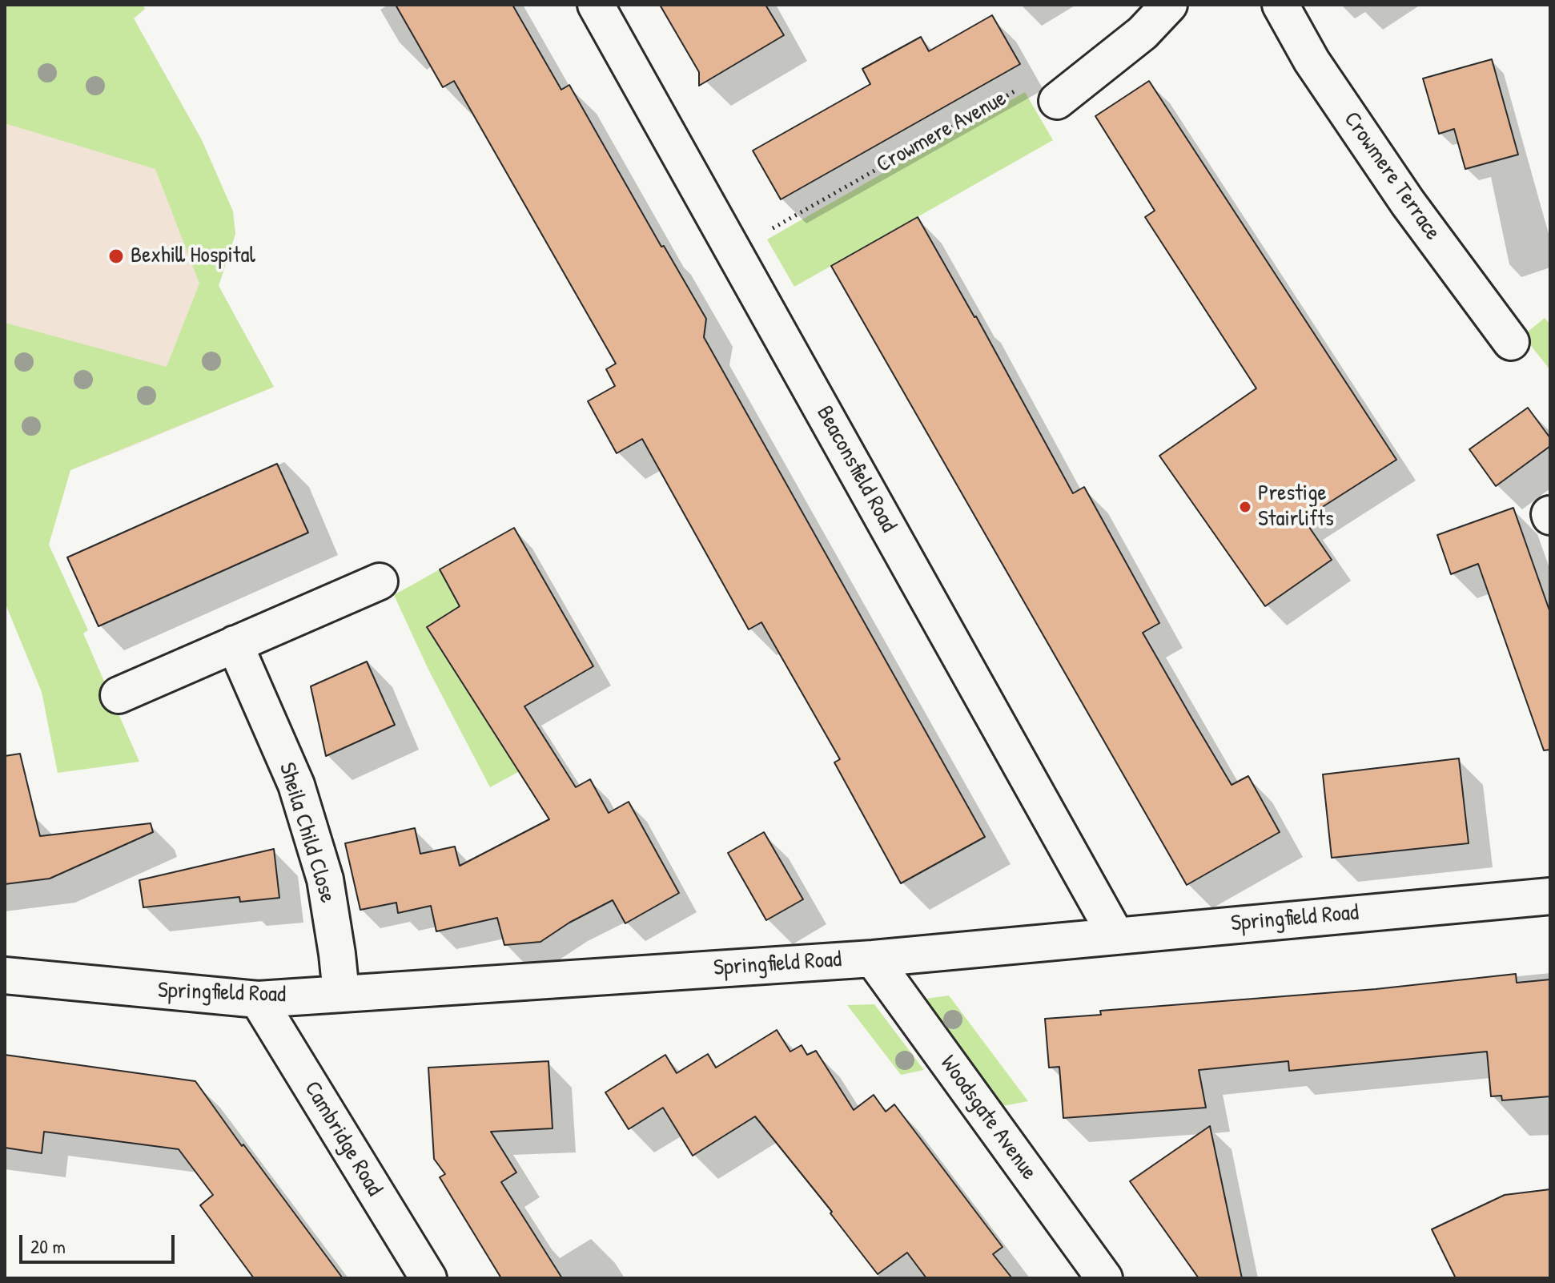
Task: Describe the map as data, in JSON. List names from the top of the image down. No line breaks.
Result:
{"streets":{"street":["Crowmere Terrace","Beaconsfield Road","Sheila Child Close","Springfield Road","Woodsgate Avenue","Cambridge Road"],"path":["Crowmere Avenue"]},"crossings":[["Crowmere Avenue","Beaconsfield Road"],["Beaconsfield Road","Springfield Road"],["Sheila Child Close","Springfield Road"],["Springfield Road","Woodsgate Avenue"],["Springfield Road","Cambridge Road"]],"places":["Bexhill Hospital","Prestige Stairlifts"],"scale_bar":"20 m"}
